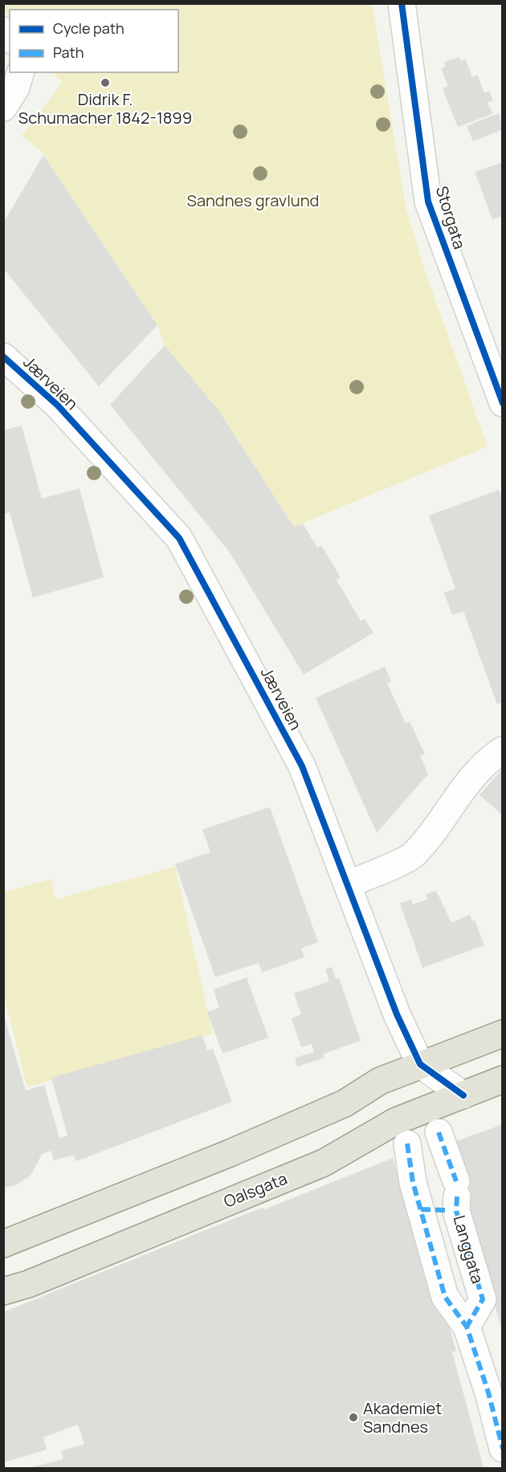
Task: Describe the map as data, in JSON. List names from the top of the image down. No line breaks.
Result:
{"streets":{"main road":["Oalsgata"],"street":["Storgata","Jærveien","Langgata"]},"crossings":[["Jærveien","Oalsgata"]],"parks":["Sandnes gravlund"],"places":["Didrik F. Schumacher 1842-1899","Akademiet Sandnes"],"legend":["Cycle path","Path"]}
